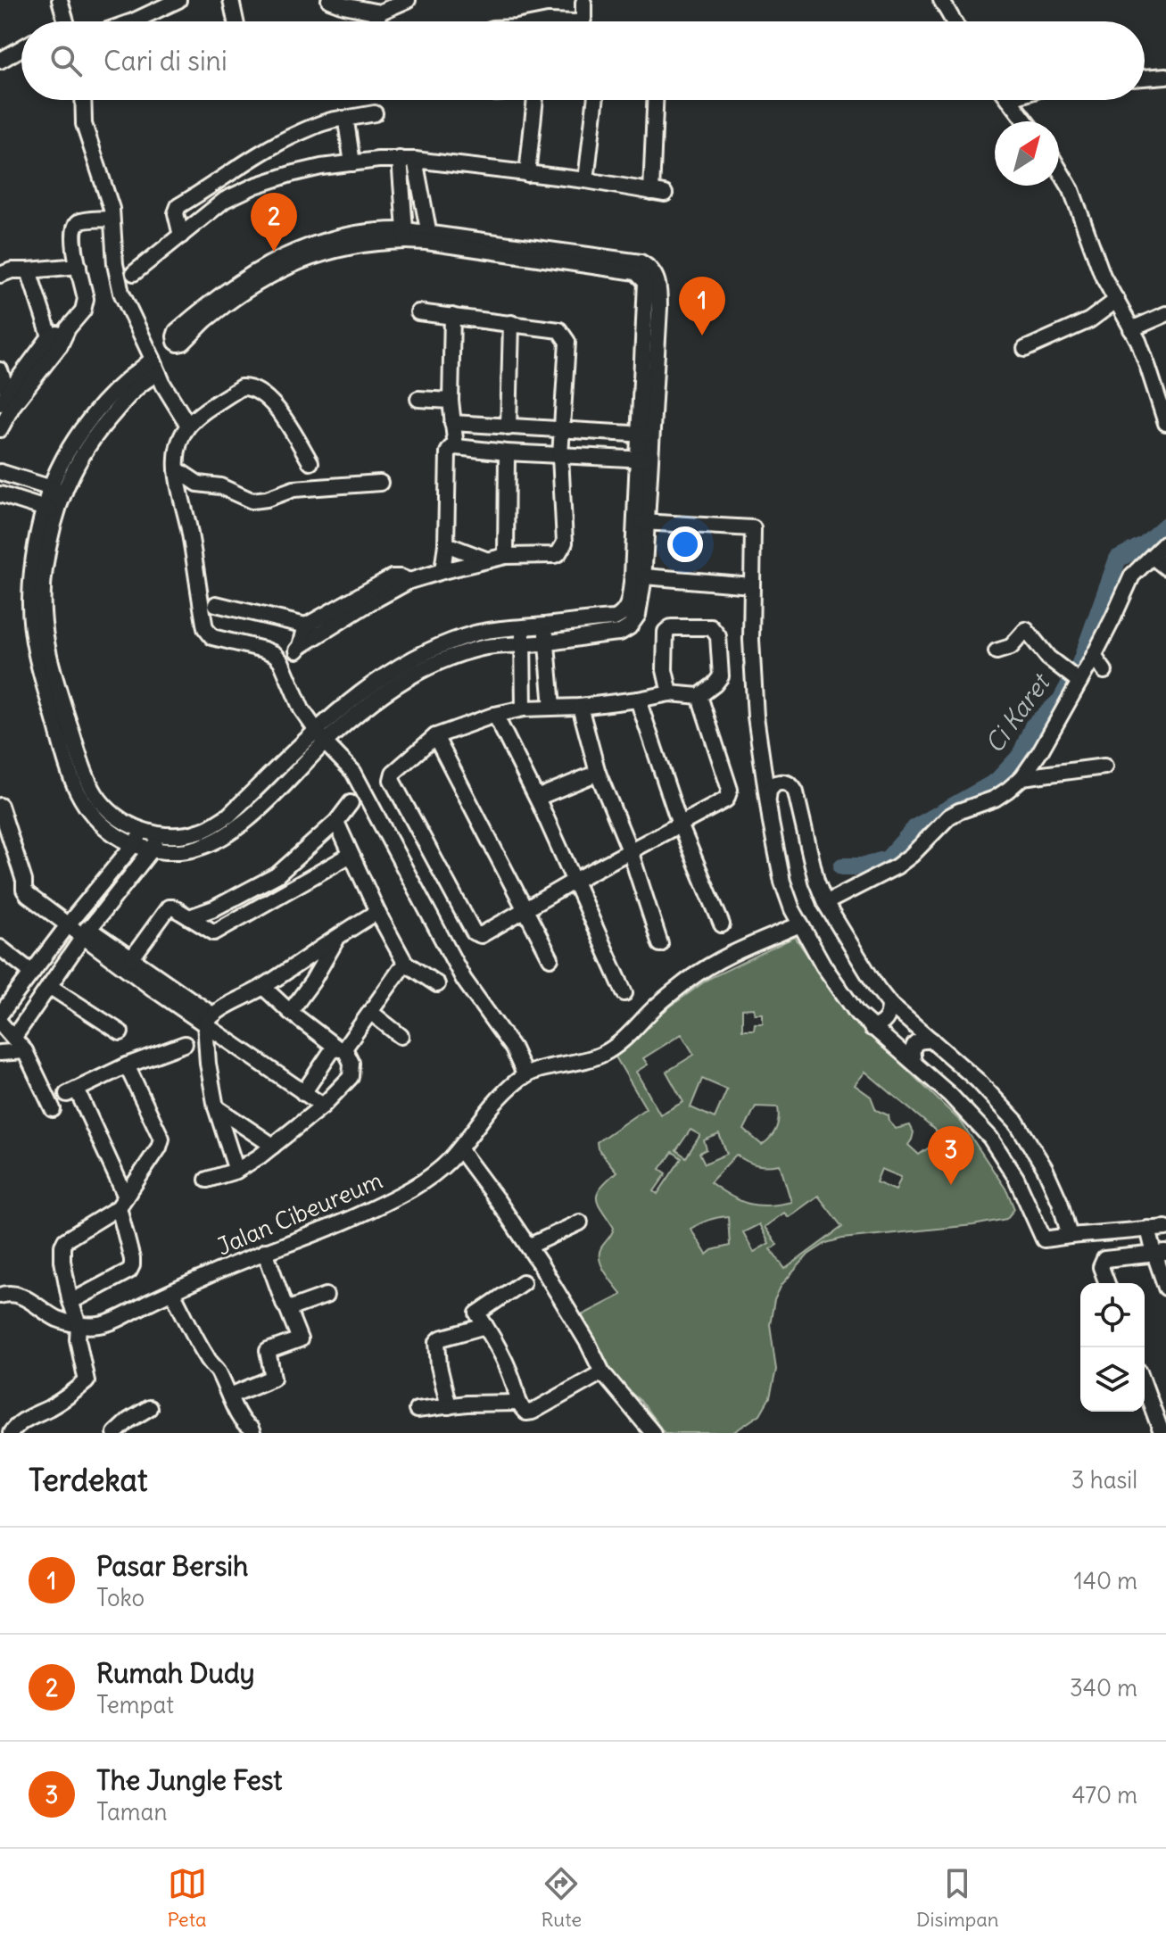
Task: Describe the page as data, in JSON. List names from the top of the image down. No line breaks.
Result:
{"streets":{"street":["Jalan Cibeureum"]},"water":["Ci Karet"],"north":"top right","page":{"search":"Cari di sini","pins":["2","1","3"],"heading":["Terdekat","3 hasil"],"list":[{"mark":"1","name":"Pasar Bersih","note":"Toko","value":"140 m"},{"mark":"2","name":"Rumah Dudy","note":"Tempat","value":"340 m"},{"mark":"3","name":"The Jungle Fest","note":"Taman","value":"470 m"}],"nav":["Peta","Rute","Disimpan"]}}
